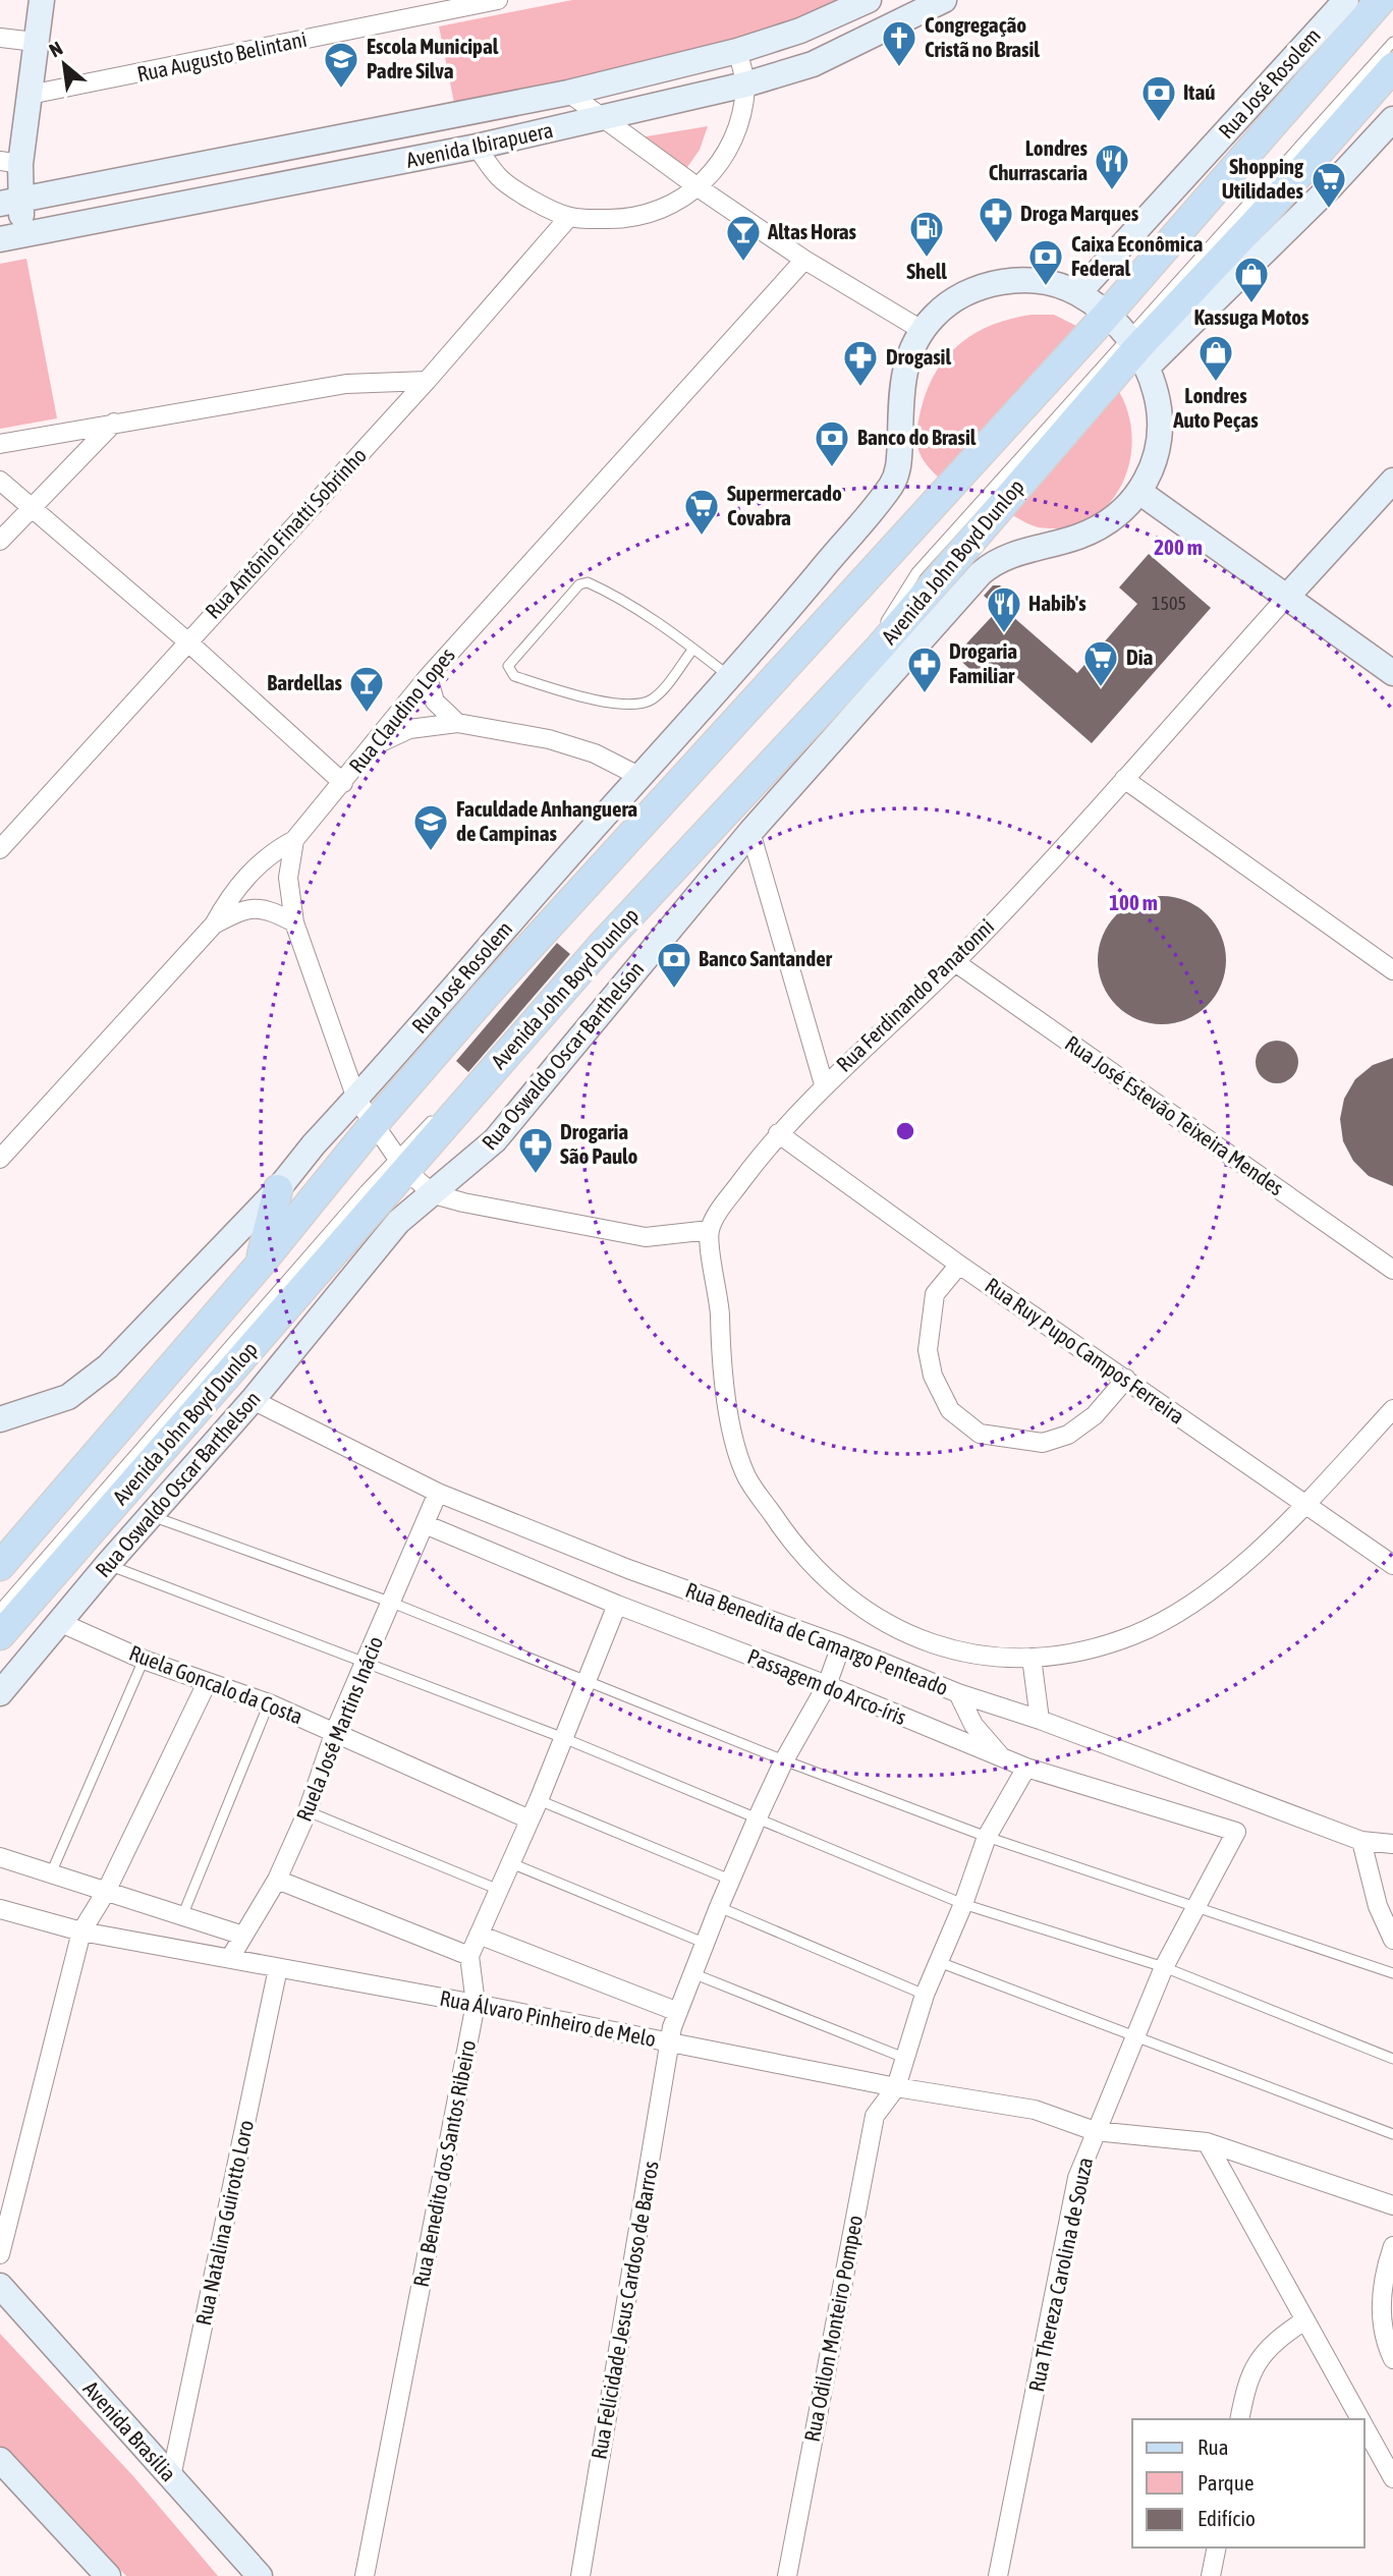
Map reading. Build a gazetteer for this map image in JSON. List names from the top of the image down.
{
  "streets": {
    "main road": ["Avenida John Boyd Dunlop"],
    "street": [
      "Rua Augusto Belintani",
      "Rua José Rosolem",
      "Avenida Ibirapuera",
      "Rua Antônio Finatti Sobrinho",
      "Rua Claudino Lopes",
      "Rua Ferdinando Panatonni",
      "Rua Oswaldo Oscar Barthelson",
      "Rua José Estevão Teixeira Mendes",
      "Rua Ruy Pupo Campos Ferreira",
      "Rua Benedita de Camargo Penteado",
      "Ruela Goncalo da Costa",
      "Passagem do Arco-íris",
      "Ruela José Martins Inácio",
      "Rua Álvaro Pinheiro de Melo",
      "Rua Benedito dos Santos Ribeiro",
      "Rua Natalina Guirotto Loro",
      "Rua Thereza Carolina de Souza",
      "Rua Felicidade Jesus Cardoso de Barros",
      "Rua Odilon Monteiro Pompeo",
      "Avenida Brasília"
    ]
  },
  "crossings": [
    ["Avenida John Boyd Dunlop", "Rua Oswaldo Oscar Barthelson"],
    ["Rua Ferdinando Panatonni", "Rua José Estevão Teixeira Mendes"],
    ["Rua Ferdinando Panatonni", "Rua Ruy Pupo Campos Ferreira"],
    ["Rua Oswaldo Oscar Barthelson", "Rua Benedita de Camargo Penteado"],
    ["Rua Oswaldo Oscar Barthelson", "Ruela Goncalo da Costa"],
    ["Rua Benedita de Camargo Penteado", "Ruela José Martins Inácio"],
    ["Rua Benedita de Camargo Penteado", "Rua Felicidade Jesus Cardoso de Barros"],
    ["Ruela Goncalo da Costa", "Ruela José Martins Inácio"],
    ["Passagem do Arco-íris", "Ruela José Martins Inácio"],
    ["Passagem do Arco-íris", "Rua Thereza Carolina de Souza"],
    ["Passagem do Arco-íris", "Rua Felicidade Jesus Cardoso de Barros"],
    ["Ruela José Martins Inácio", "Rua Álvaro Pinheiro de Melo"],
    ["Rua Álvaro Pinheiro de Melo", "Rua Benedito dos Santos Ribeiro"],
    ["Rua Álvaro Pinheiro de Melo", "Rua Natalina Guirotto Loro"],
    ["Rua Álvaro Pinheiro de Melo", "Rua Thereza Carolina de Souza"],
    ["Rua Álvaro Pinheiro de Melo", "Rua Felicidade Jesus Cardoso de Barros"],
    ["Rua Álvaro Pinheiro de Melo", "Rua Odilon Monteiro Pompeo"],
    ["Rua Natalina Guirotto Loro", "Avenida Brasília"]
  ],
  "places": {
    "church": ["Congregação Cristã no Brasil"],
    "school or university": ["Escola Municipal Padre Silva", "Faculdade Anhanguera de Campinas"],
    "bank": [
      "Itaú",
      "Caixa Econômica Federal",
      "Banco do Brasil",
      "Banco Santander"
    ],
    "restaurant": ["Londres Churrascaria", "Habib's"],
    "supermarket": ["Shopping Utilidades", "Supermercado Covabra", "Dia"],
    "pharmacy": [
      "Droga Marques",
      "Drogasil",
      "Drogaria Familiar",
      "Drogaria São Paulo"
    ],
    "fuel station": ["Shell"],
    "bar": ["Altas Horas", "Bardellas"],
    "shop": ["Kassuga Motos", "Londres Auto Peças"]
  },
  "house_numbers": ["1505"],
  "legend": ["Rua", "Parque", "Edifício"],
  "north": "top left",
  "rings": ["200 m", "100 m"]
}
